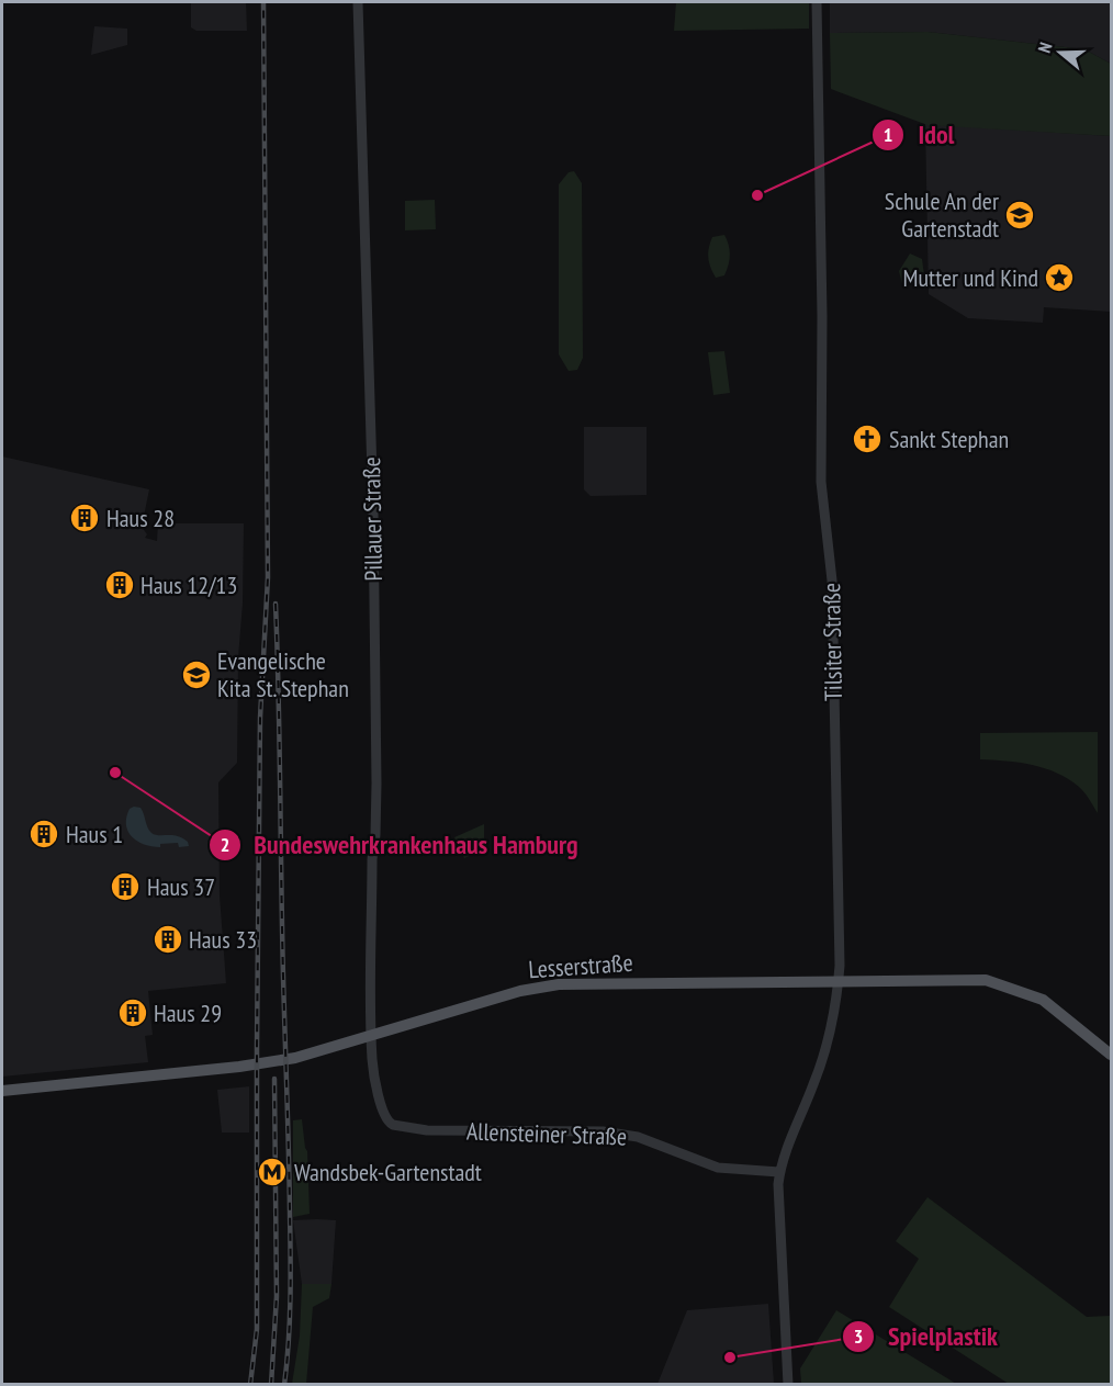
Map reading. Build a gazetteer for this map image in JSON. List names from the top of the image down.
{
  "streets": {
    "main road": ["Lesserstraße"],
    "street": ["Pillauer Straße", "Tilsiter Straße", "Allensteiner Straße"]
  },
  "crossings": [
    ["Pillauer Straße", "Lesserstraße"],
    ["Pillauer Straße", "Allensteiner Straße"],
    ["Tilsiter Straße", "Lesserstraße"],
    ["Tilsiter Straße", "Allensteiner Straße"]
  ],
  "places": {
    "other": ["Idol", "Bundeswehrkrankenhaus Hamburg", "Spielplastik"],
    "school or university": ["Schule An der Gartenstadt", "Evangelische Kita St. Stephan"],
    "place": ["Mutter und Kind"],
    "church": ["Sankt Stephan"],
    "building": [
      "Haus 28",
      "Haus 12/13",
      "Haus 1",
      "Haus 37",
      "Haus 33",
      "Haus 29"
    ],
    "metro station": ["Wandsbek-Gartenstadt"]
  },
  "north": "left"
}
